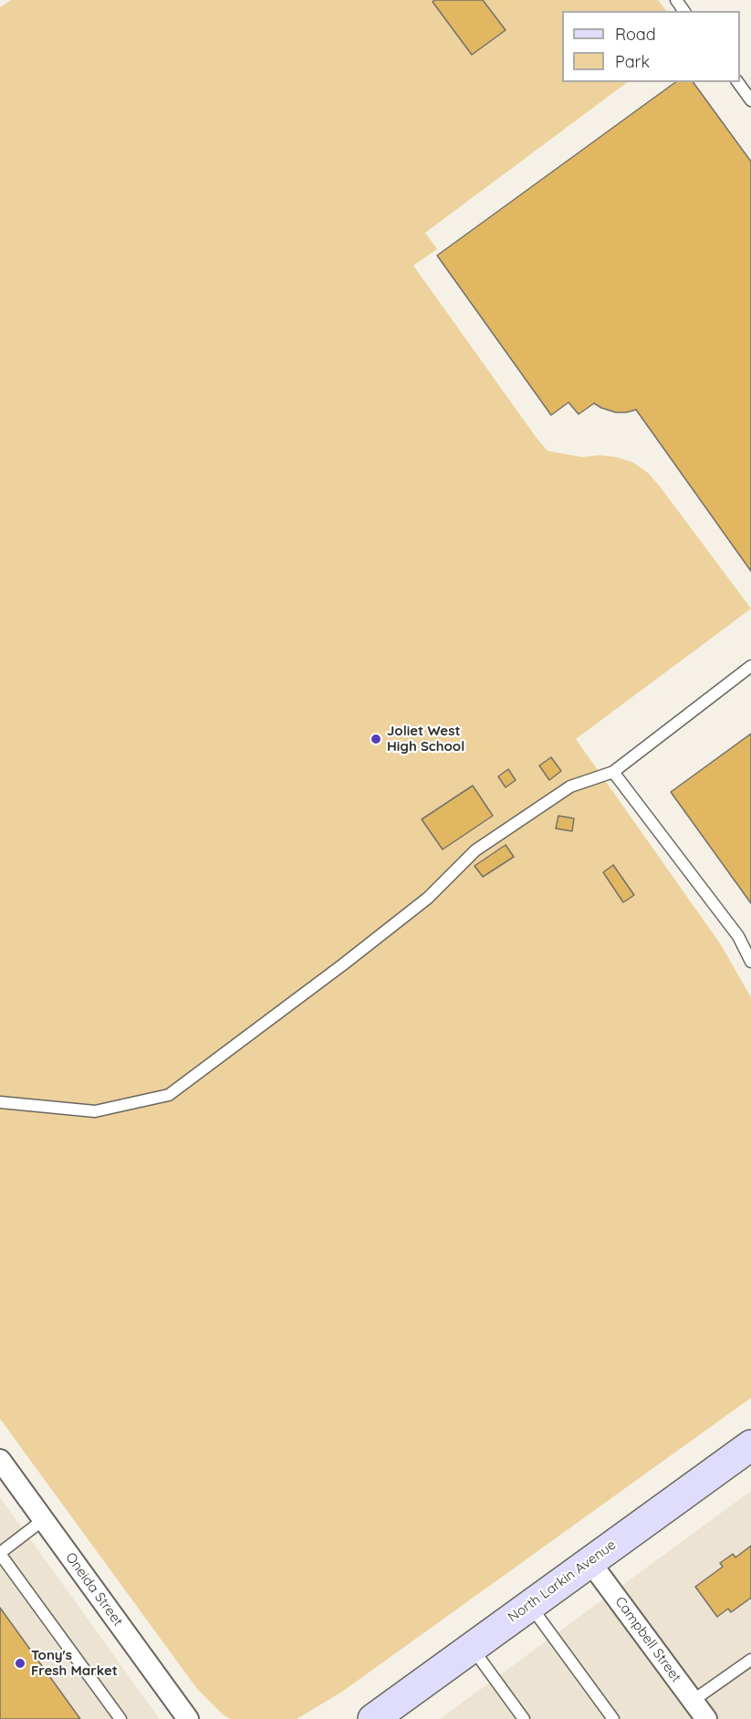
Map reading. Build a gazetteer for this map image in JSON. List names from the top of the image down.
{
  "streets": {
    "main road": ["North Larkin Avenue"],
    "street": ["Oneida Street", "Campbell Street"]
  },
  "crossings": [
    ["North Larkin Avenue", "Campbell Street"]
  ],
  "places": ["Joliet West High School", "Tony's Fresh Market"],
  "legend": ["Road", "Park"]
}
